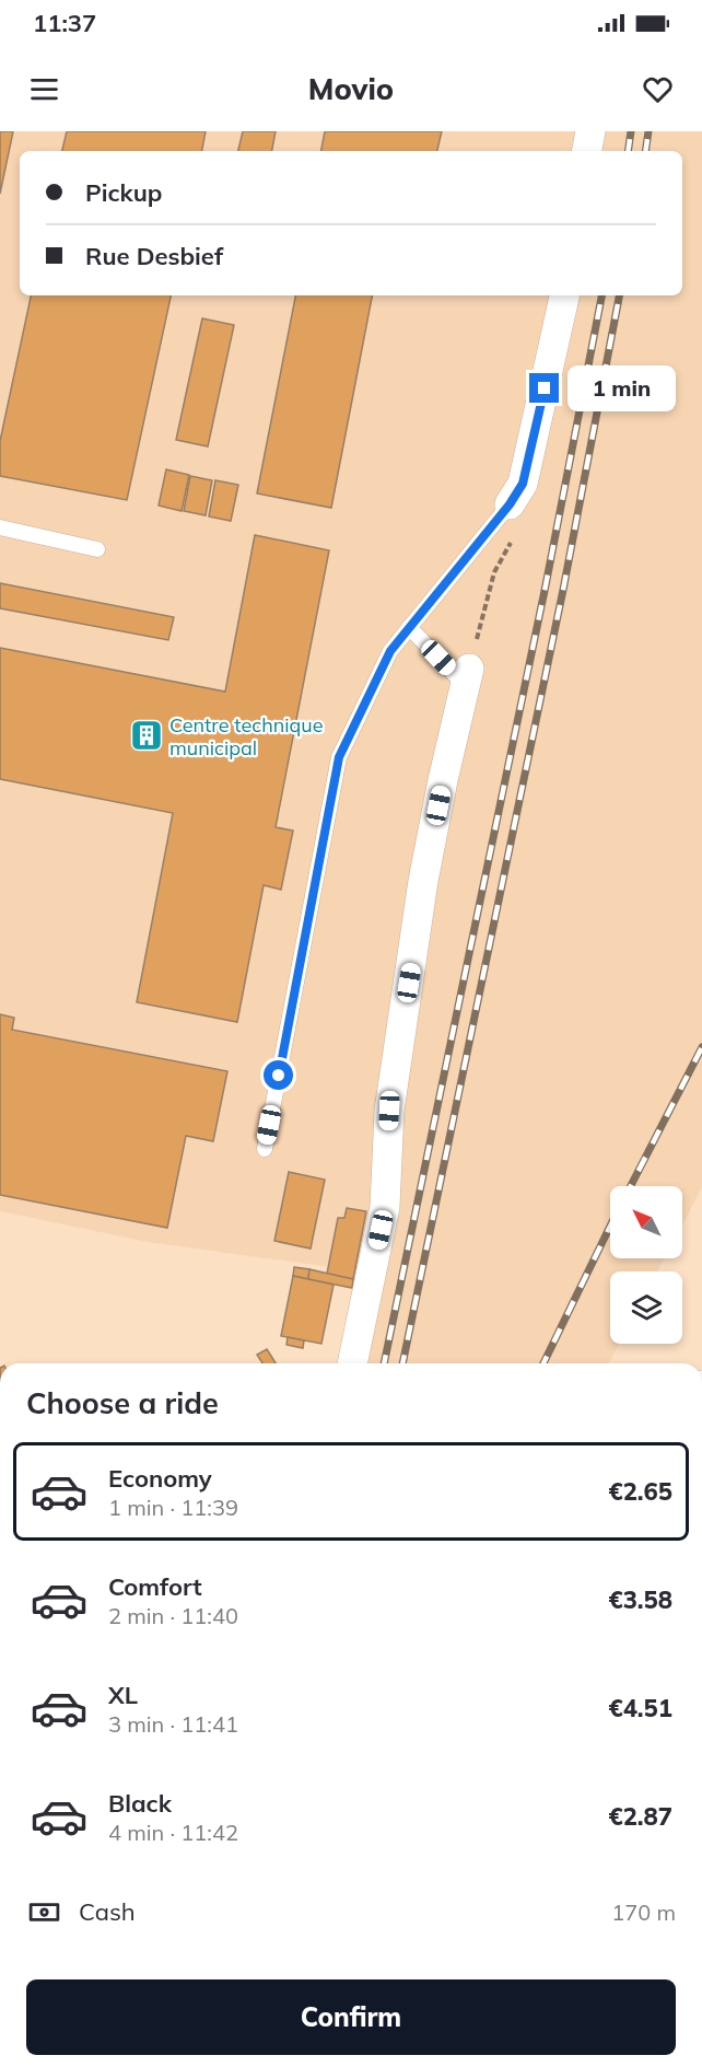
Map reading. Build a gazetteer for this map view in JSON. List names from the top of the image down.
{
  "places": {
    "building": ["Centre technique municipal"]
  },
  "north": "top left",
  "page": {
    "status": "11:37",
    "header": "Movio",
    "banner": ["Pickup", "Rue Desbief"],
    "bubble": "1 min",
    "heading": "Choose a ride",
    "list": [
      {
        "name": "Economy",
        "note": "1 min · 11:39",
        "value": "€2.65"
      },
      {
        "name": "Comfort",
        "note": "2 min · 11:40",
        "value": "€3.58"
      },
      {
        "name": "XL",
        "note": "3 min · 11:41",
        "value": "€4.51"
      },
      {
        "name": "Black",
        "note": "4 min · 11:42",
        "value": "€2.87"
      }
    ],
    "pay": ["Cash", "170 m"],
    "buttons": "Confirm"
  }
}
